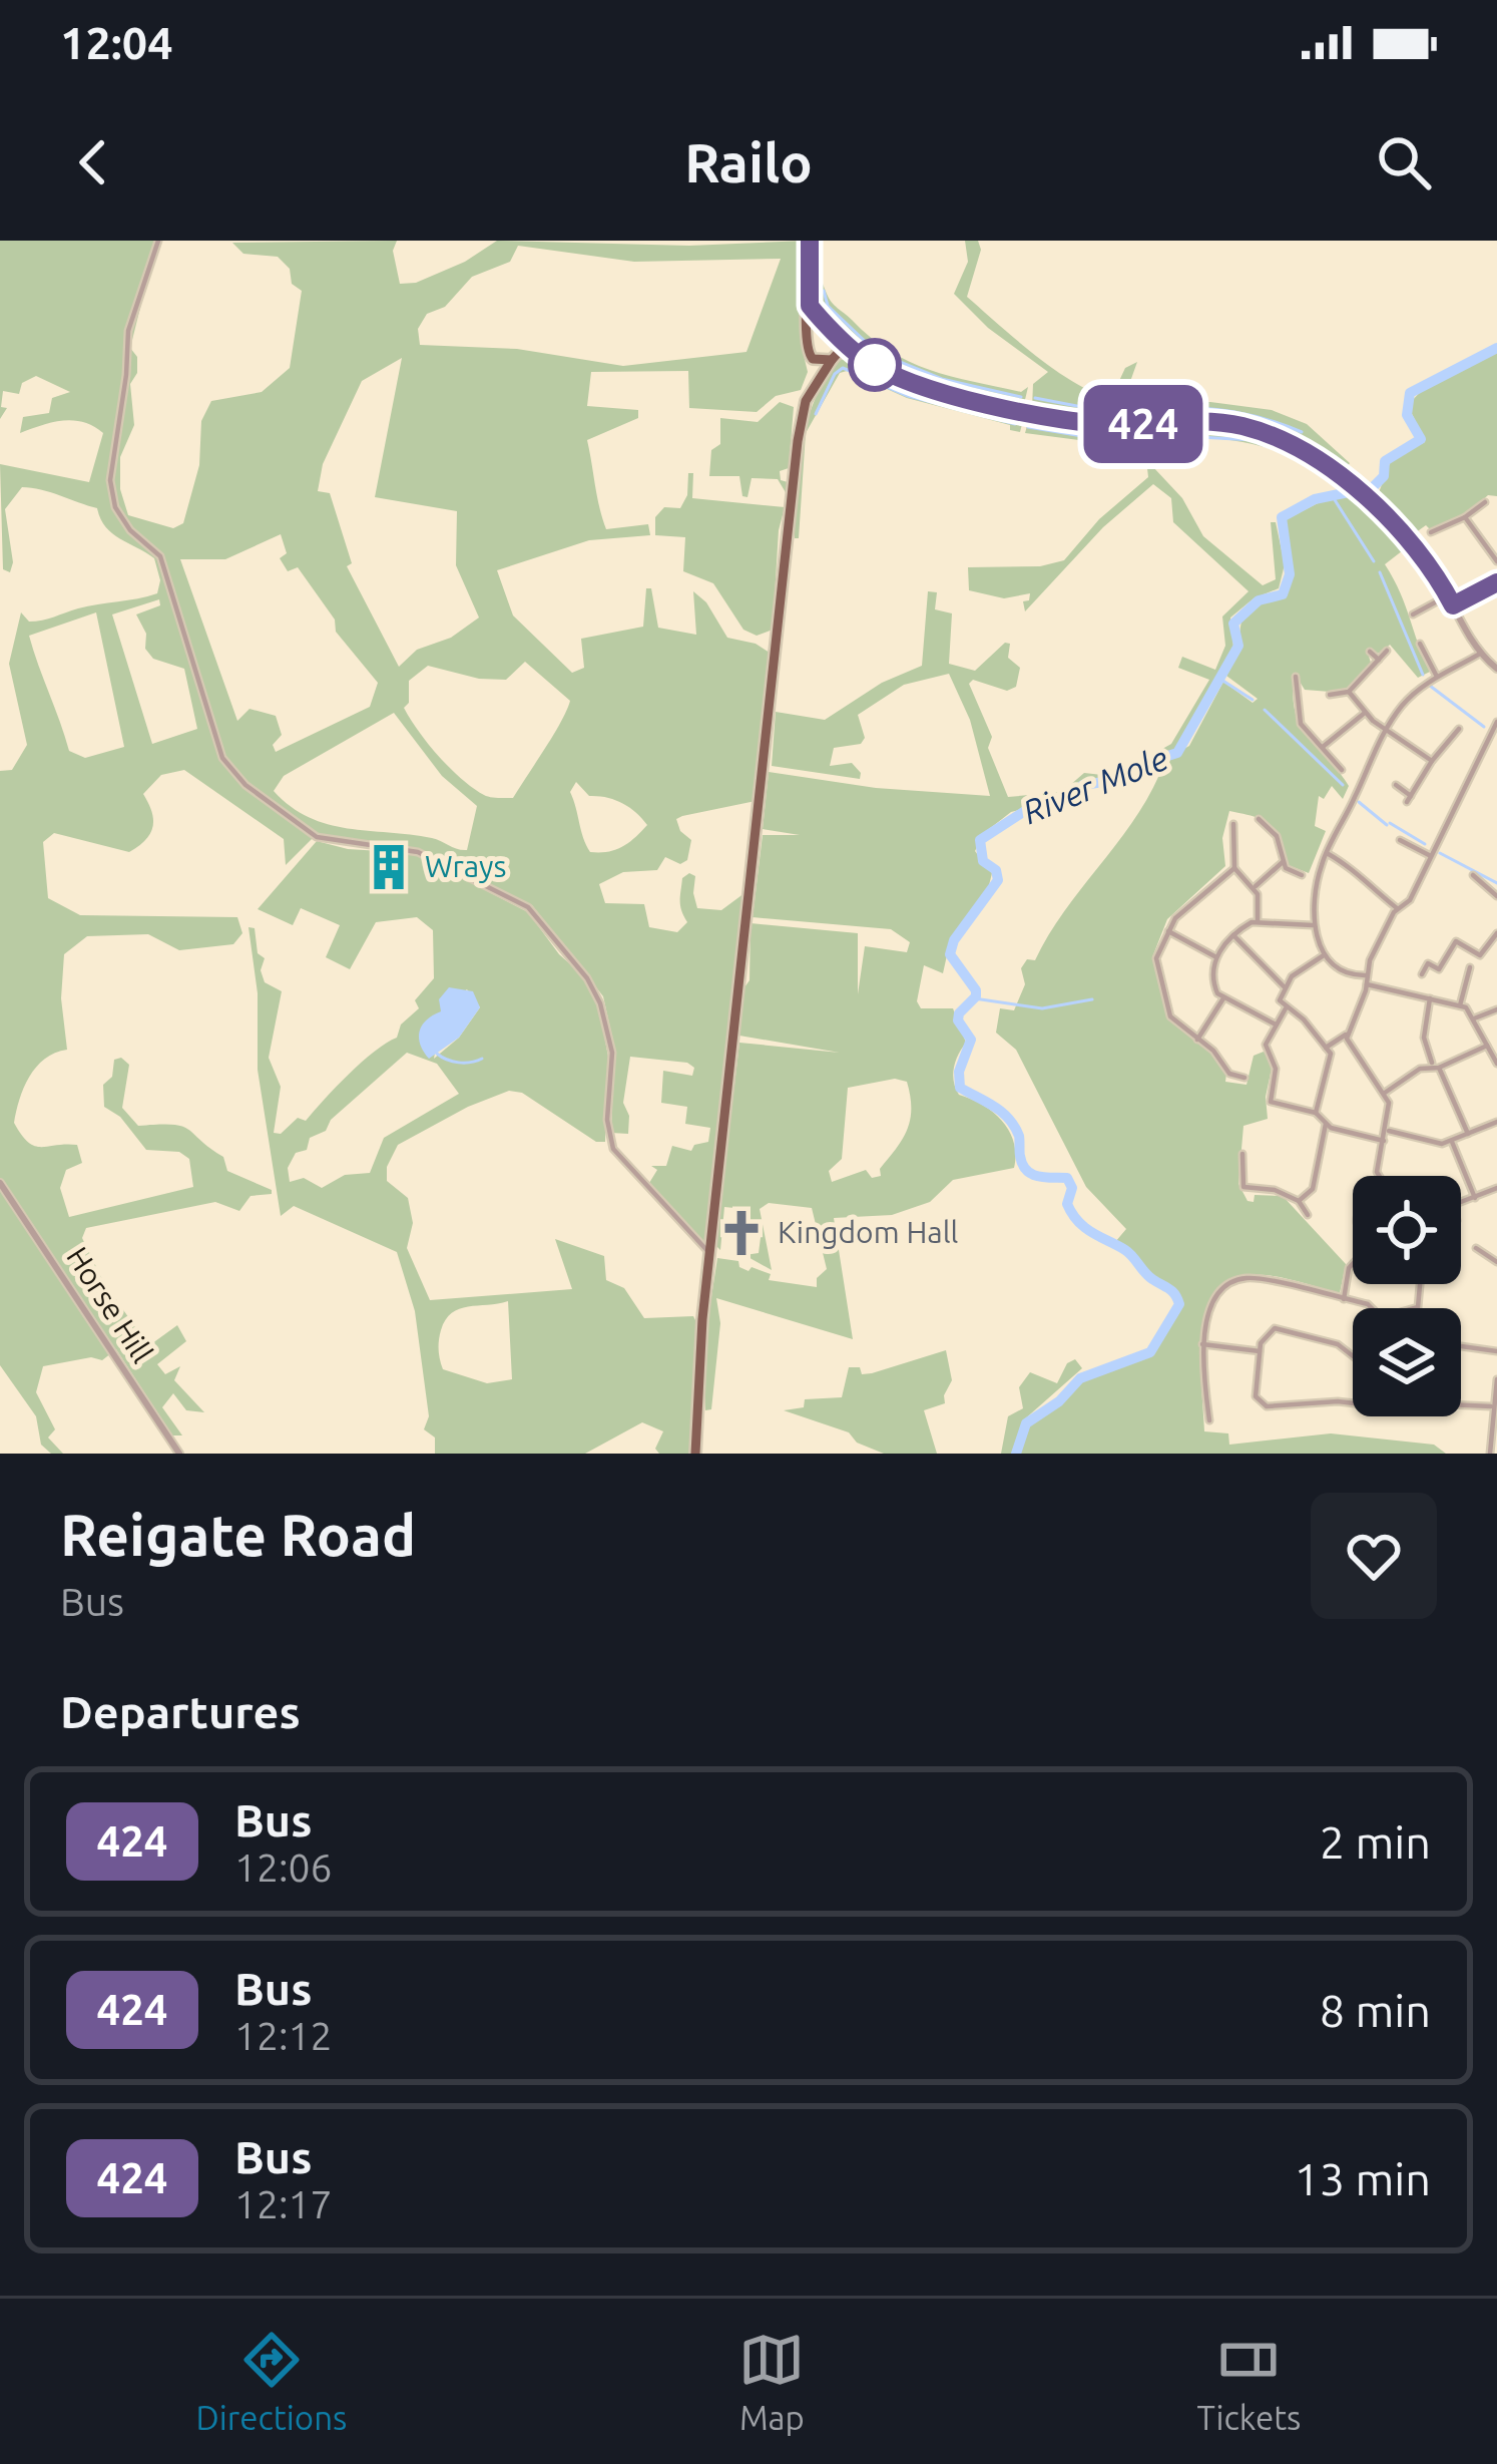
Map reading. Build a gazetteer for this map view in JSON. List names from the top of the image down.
{
  "streets": {
    "street": ["Horse Hill"]
  },
  "water": ["River Mole"],
  "places": {
    "building": ["Wrays"],
    "church": ["Kingdom Hall"]
  },
  "lines": ["bus line 424"],
  "page": {
    "status": "12:04",
    "header": "Railo",
    "on_map": "424",
    "heading": [
      ["Reigate Road", "Bus"],
      "Departures"
    ],
    "list": [
      {
        "mark": "424",
        "name": "Bus",
        "note": "12:06",
        "value": "2 min"
      },
      {
        "mark": "424",
        "name": "Bus",
        "note": "12:12",
        "value": "8 min"
      },
      {
        "mark": "424",
        "name": "Bus",
        "note": "12:17",
        "value": "13 min"
      }
    ],
    "tabs": ["Directions", "Map", "Tickets"]
  }
}
